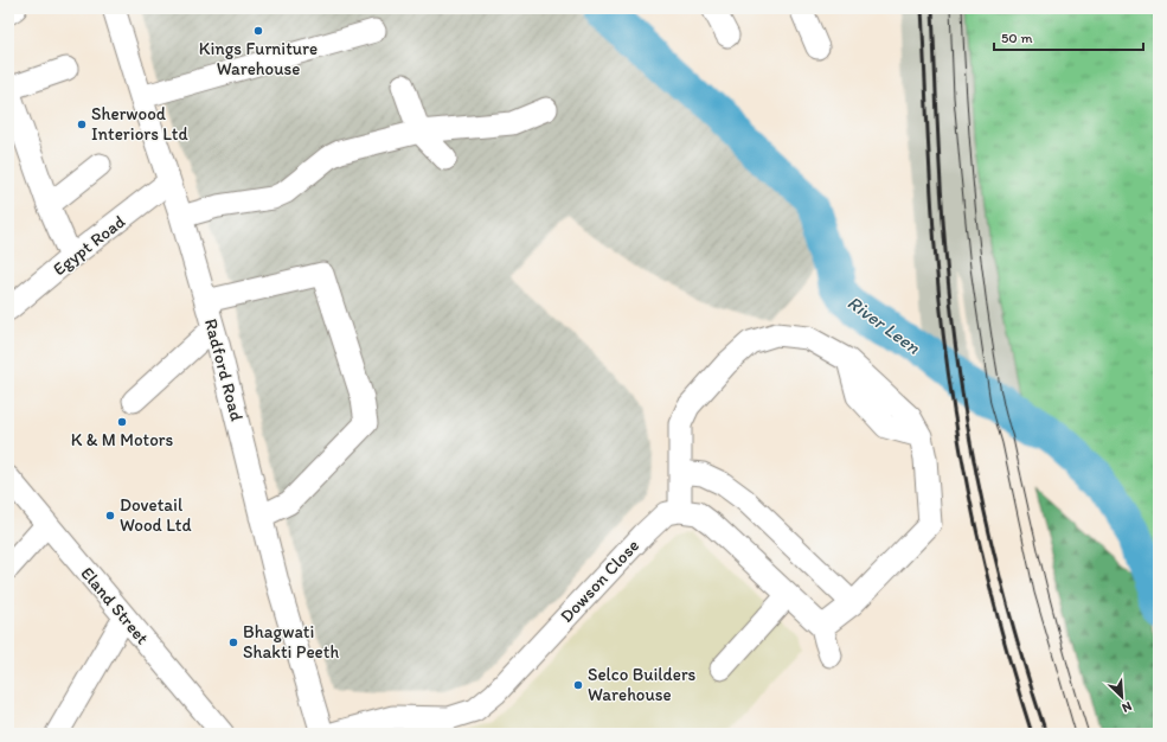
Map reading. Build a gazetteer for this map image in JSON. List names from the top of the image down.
{
  "streets": {
    "street": [
      "Egypt Road",
      "Radford Road",
      "Dowson Close",
      "Eland Street"
    ]
  },
  "crossings": [
    ["Egypt Road", "Radford Road"]
  ],
  "water": ["River Leen"],
  "places": [
    "Kings Furniture Warehouse",
    "Sherwood Interiors Ltd",
    "K & M Motors",
    "Dovetail Wood Ltd",
    "Bhagwati Shakti Peeth",
    "Selco Builders Warehouse"
  ],
  "scale_bar": "50 m",
  "north": "bottom right"
}
